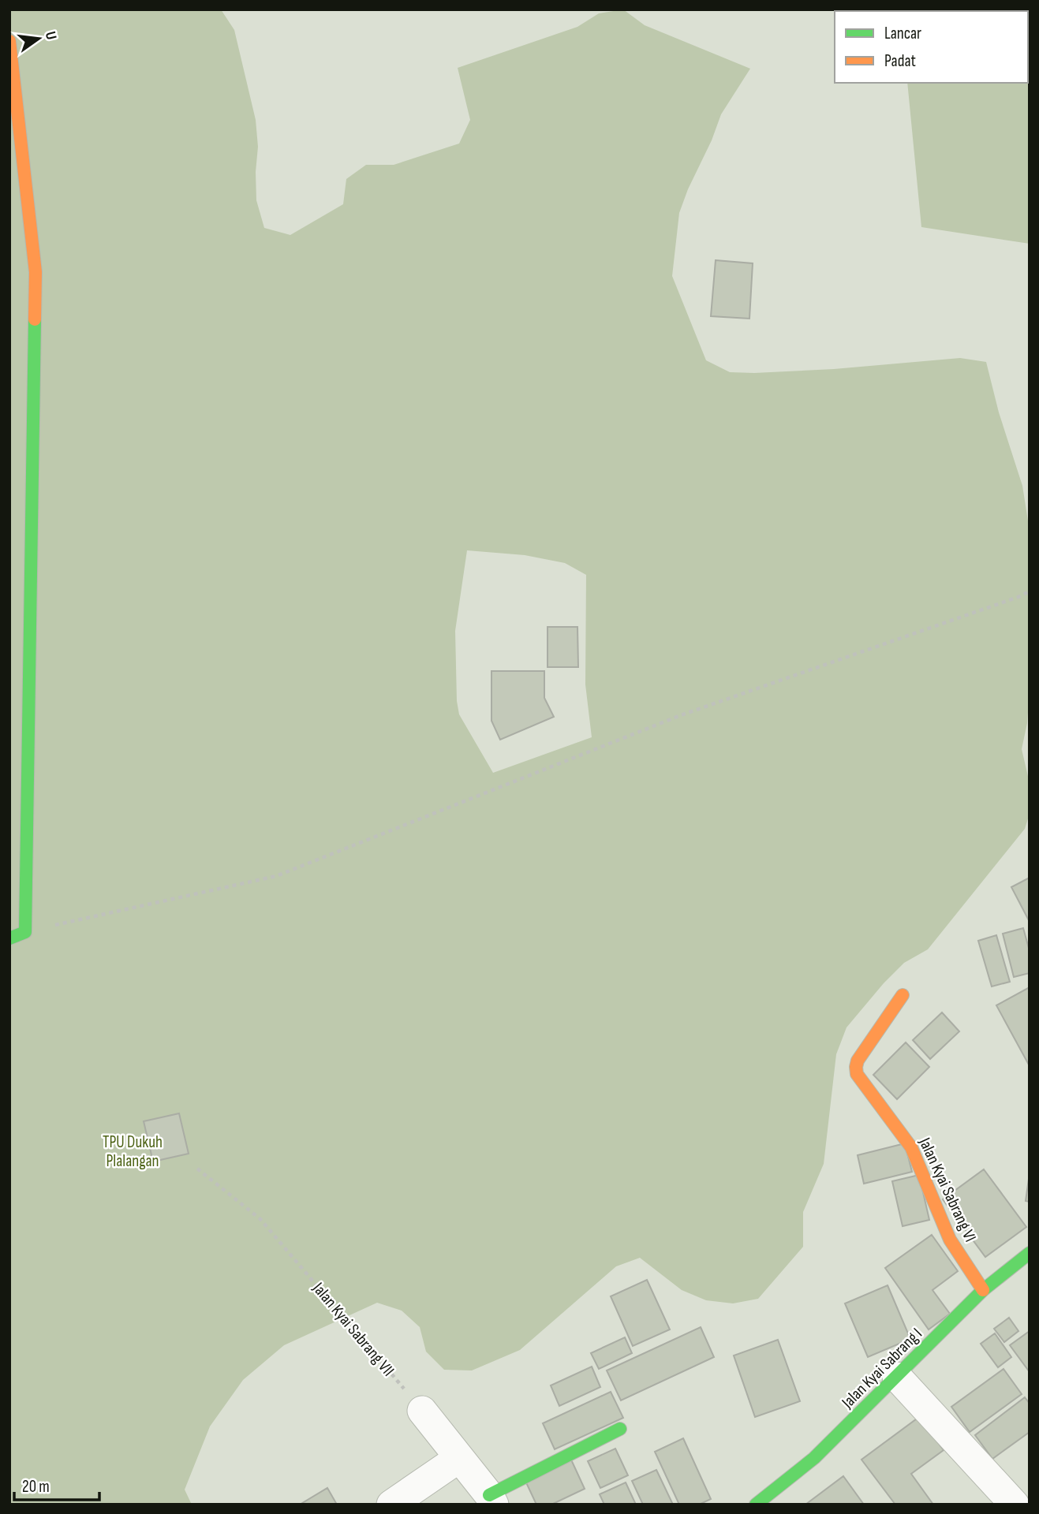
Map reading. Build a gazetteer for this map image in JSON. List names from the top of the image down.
{
  "streets": {
    "street": ["Jalan Kyai Sabrang VI", "Jalan Kyai Sabrang I"],
    "path": ["Jalan Kyai Sabrang VII"]
  },
  "crossings": [
    ["Jalan Kyai Sabrang VI", "Jalan Kyai Sabrang I"]
  ],
  "parks": ["TPU Dukuh Plalangan"],
  "legend": ["Lancar", "Padat"],
  "scale_bar": "20 m",
  "north": "right"
}
